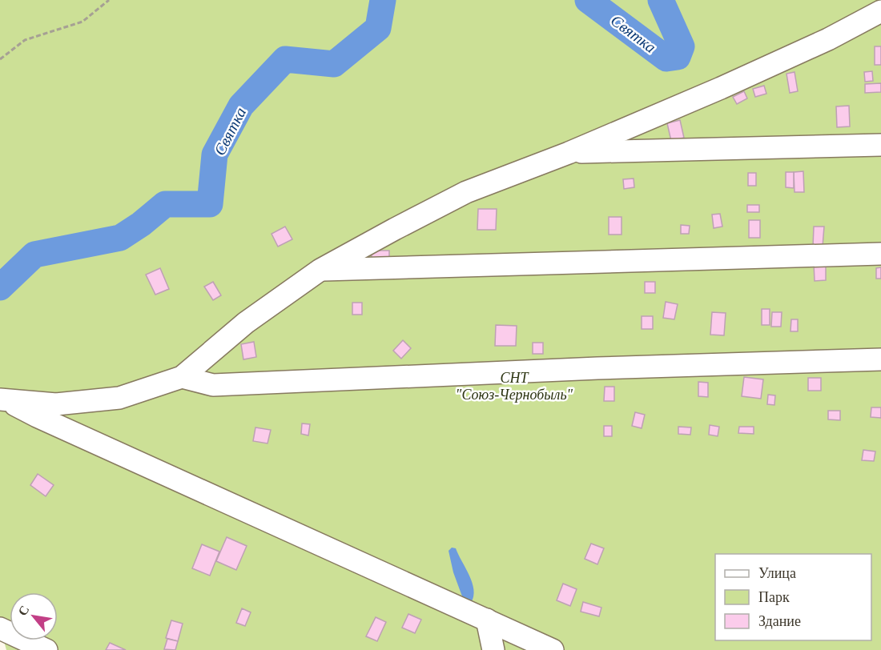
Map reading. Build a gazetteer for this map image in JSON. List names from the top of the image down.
{
  "water": ["Святка"],
  "parks": ["СНТ \"Союз-Чернобыль\""],
  "legend": ["Улица", "Парк", "Здание"],
  "north": "top left"
}
